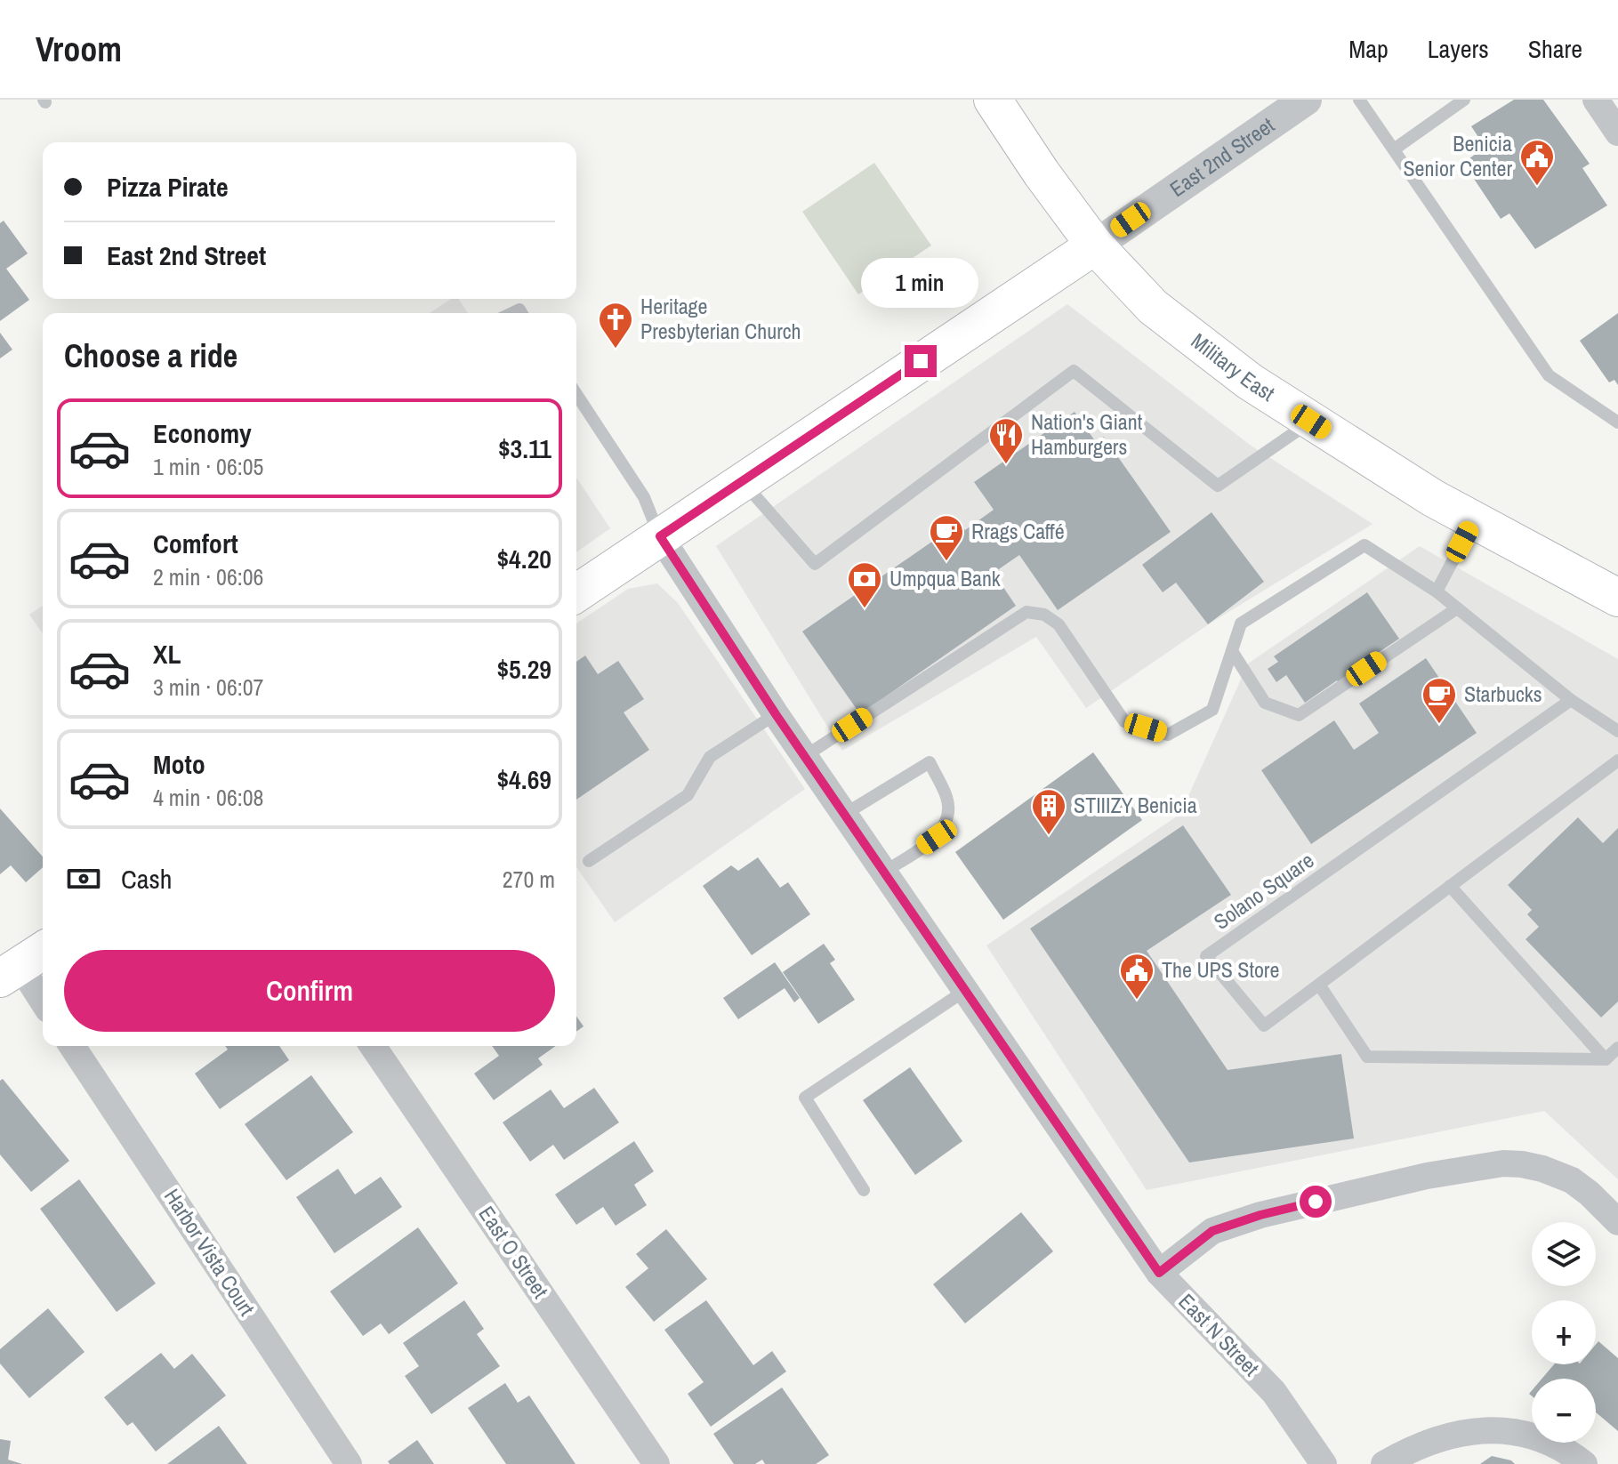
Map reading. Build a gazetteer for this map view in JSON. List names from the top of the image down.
{
  "streets": {
    "main road": ["East 2nd Street", "Military East"],
    "street": ["Harbor Vista Court", "East O Street", "East N Street"],
    "lane": ["Solano Square"]
  },
  "crossings": [
    ["East 2nd Street", "Military East"],
    ["East 2nd Street", "East N Street"]
  ],
  "places": {
    "public building": ["Benicia Senior Center", "The UPS Store"],
    "church": ["Heritage Presbyterian Church"],
    "restaurant": ["Nation's Giant Hamburgers"],
    "cafe": ["Rrags Caffé", "Starbucks"],
    "bank": ["Umpqua Bank"],
    "building": ["STIIIZY Benicia"]
  },
  "page": {
    "header": "Vroom",
    "nav": ["Map", "Layers", "Share"],
    "banner": ["Pizza Pirate", "East 2nd Street"],
    "bubble": "1 min",
    "heading": "Choose a ride",
    "list": [
      {
        "name": "Economy",
        "note": "1 min · 06:05",
        "value": "$3.11"
      },
      {
        "name": "Comfort",
        "note": "2 min · 06:06",
        "value": "$4.20"
      },
      {
        "name": "XL",
        "note": "3 min · 06:07",
        "value": "$5.29"
      },
      {
        "name": "Moto",
        "note": "4 min · 06:08",
        "value": "$4.69"
      }
    ],
    "pay": ["Cash", "270 m"],
    "buttons": "Confirm",
    "map_buttons": ["+", "−"]
  }
}
